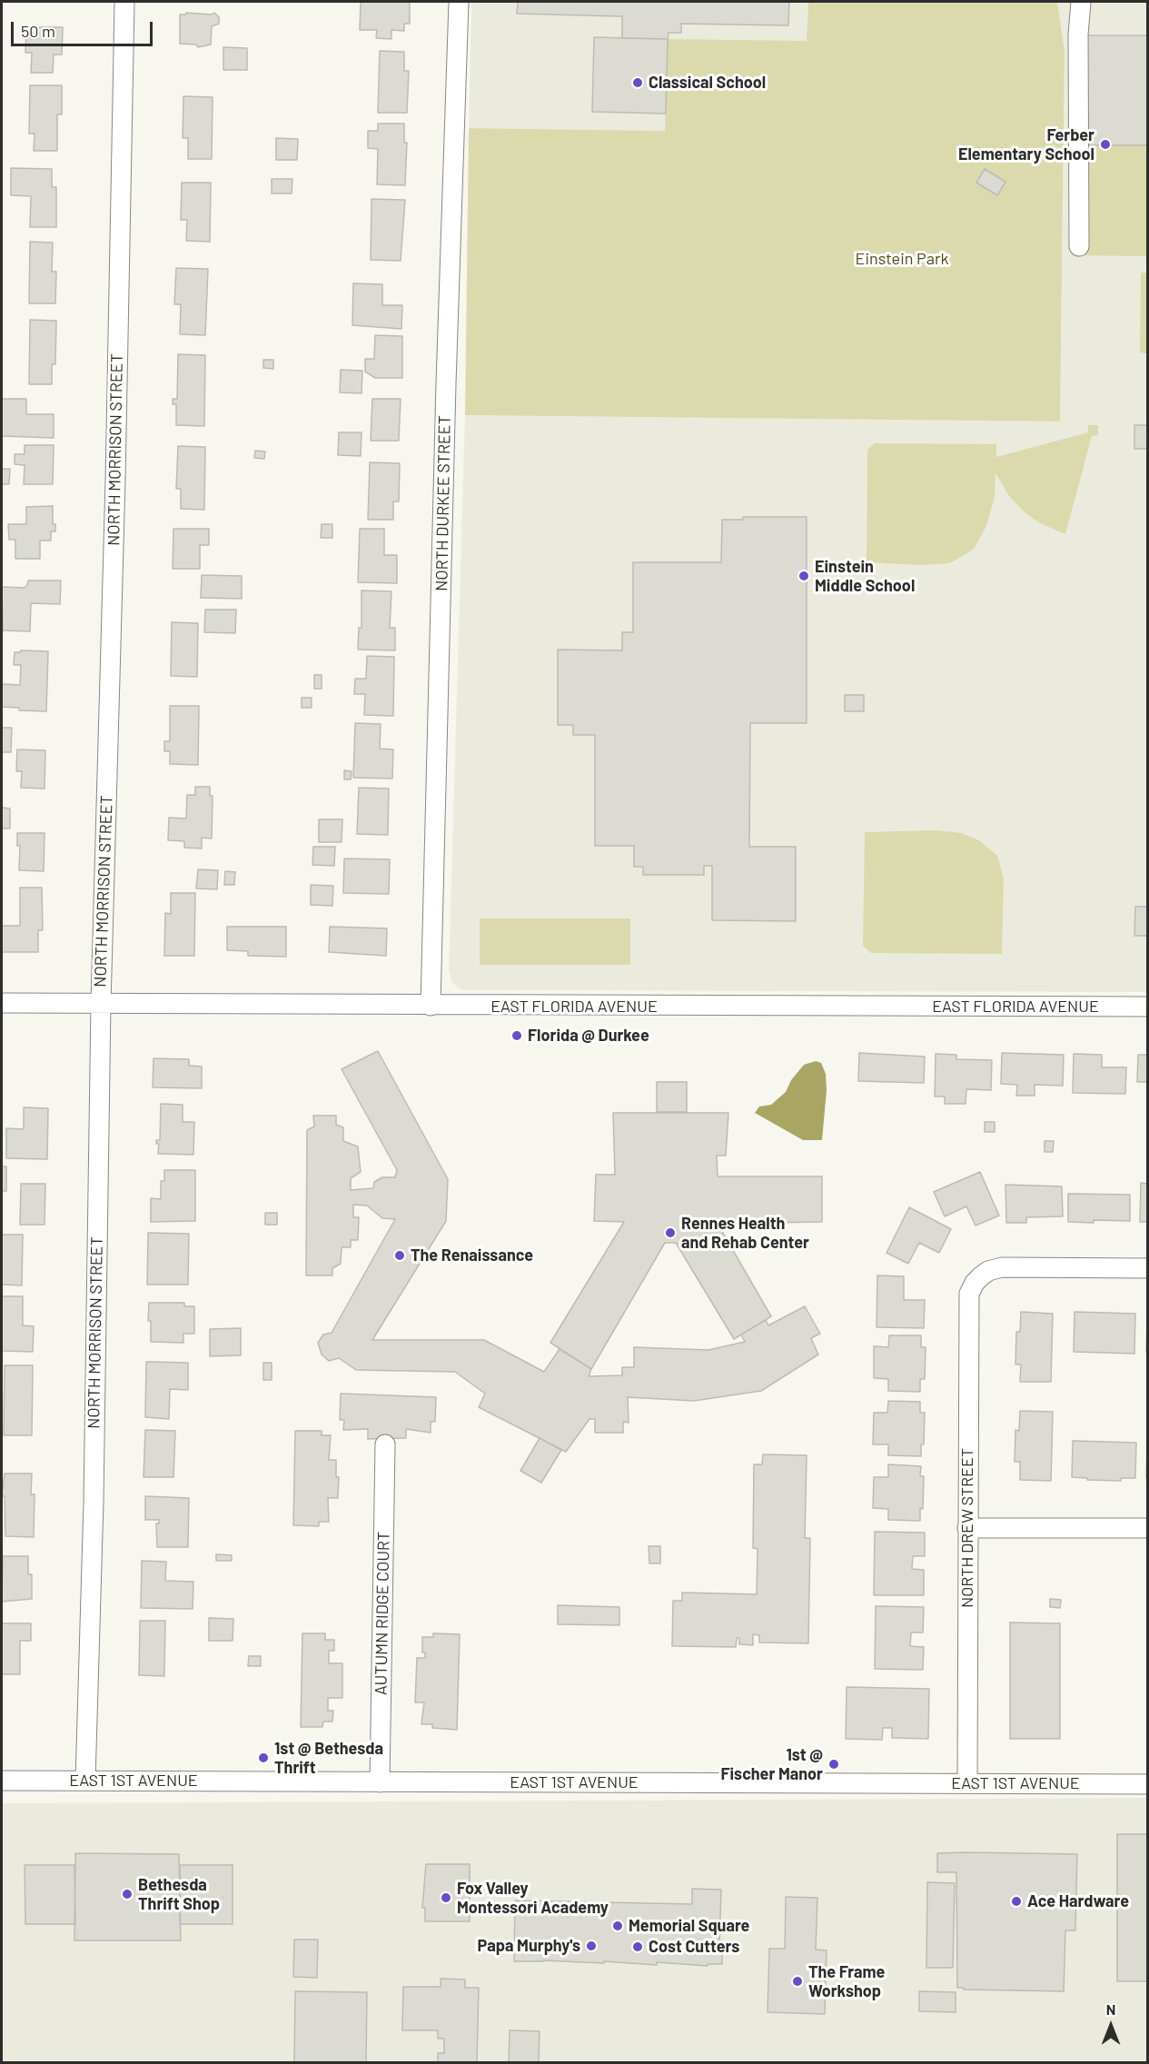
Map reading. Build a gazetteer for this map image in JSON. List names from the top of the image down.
{
  "streets": {
    "street": [
      "NORTH MORRISON STREET",
      "NORTH DURKEE STREET",
      "EAST FLORIDA AVENUE",
      "NORTH DREW STREET",
      "AUTUMN RIDGE COURT",
      "EAST 1ST AVENUE"
    ]
  },
  "crossings": [
    ["NORTH MORRISON STREET", "EAST FLORIDA AVENUE"],
    ["NORTH MORRISON STREET", "EAST 1ST AVENUE"],
    ["NORTH DURKEE STREET", "EAST FLORIDA AVENUE"],
    ["NORTH DREW STREET", "EAST 1ST AVENUE"],
    ["AUTUMN RIDGE COURT", "EAST 1ST AVENUE"]
  ],
  "parks": ["Einstein Park"],
  "places": [
    "Classical School",
    "Ferber Elementary School",
    "Einstein Middle School",
    "Florida @ Durkee",
    "Rennes Health and Rehab Center",
    "The Renaissance",
    "1st @ Bethesda Thrift",
    "1st @ Fischer Manor",
    "Bethesda Thrift Shop",
    "Fox Valley Montessori Academy",
    "Ace Hardware",
    "Memorial Square",
    "Papa Murphy's",
    "Cost Cutters",
    "The Frame Workshop"
  ],
  "scale_bar": "50 m",
  "north": "top"
}
